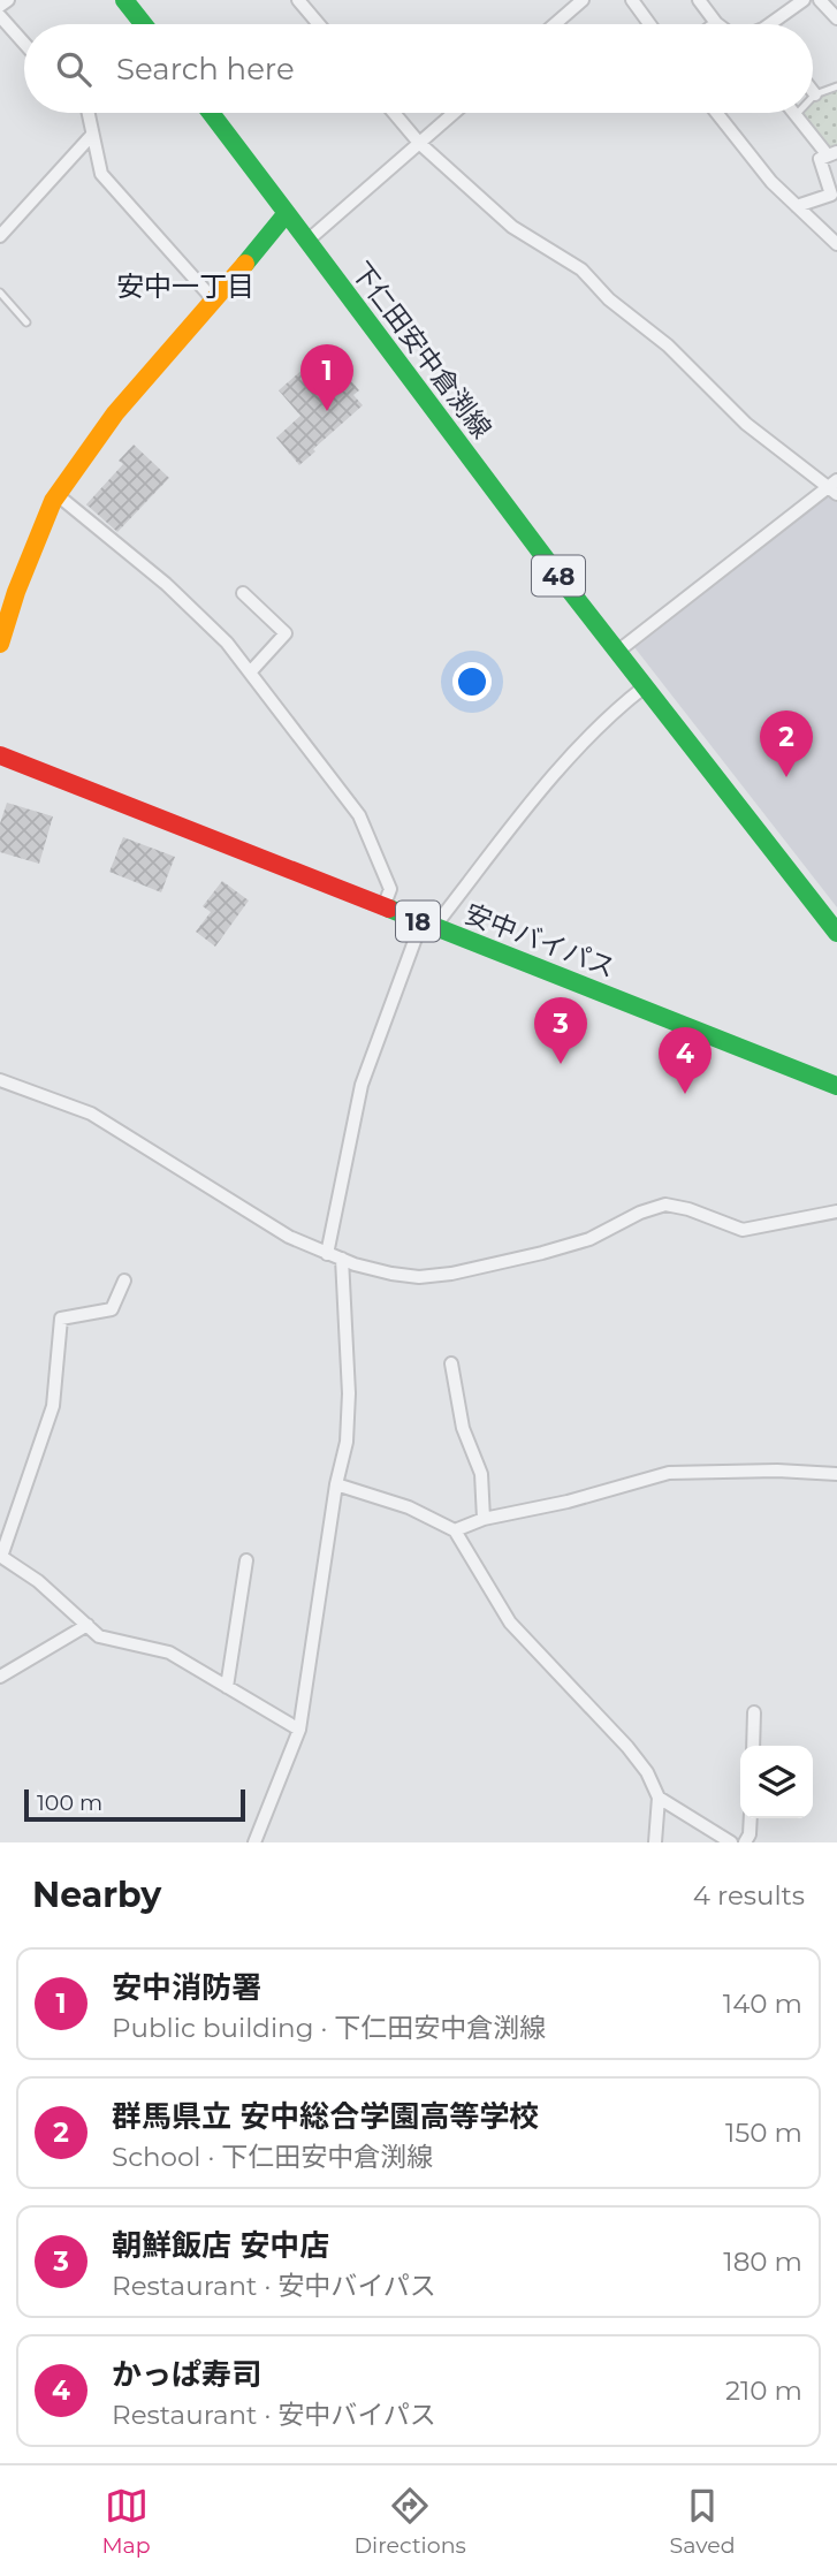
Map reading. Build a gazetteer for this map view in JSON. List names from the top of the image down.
{
  "streets": {
    "main road": [
      "下仁田安中倉渕線",
      "48",
      "18",
      "安中バイパス"
    ]
  },
  "districts": ["安中一丁目"],
  "scale_bar": "100 m",
  "page": {
    "search": "Search here",
    "pins": [
      "1",
      "2",
      "3",
      "4"
    ],
    "scale": "100 m",
    "heading": ["Nearby", "4 results"],
    "list": [
      {
        "mark": "1",
        "name": "安中消防署",
        "note": "Public building · 下仁田安中倉渕線",
        "value": "140 m"
      },
      {
        "mark": "2",
        "name": "群馬県立 安中総合学園高等学校",
        "note": "School · 下仁田安中倉渕線",
        "value": "150 m"
      },
      {
        "mark": "3",
        "name": "朝鮮飯店 安中店",
        "note": "Restaurant · 安中バイパス",
        "value": "180 m"
      },
      {
        "mark": "4",
        "name": "かっぱ寿司",
        "note": "Restaurant · 安中バイパス",
        "value": "210 m"
      }
    ],
    "nav": ["Map", "Directions", "Saved"]
  }
}
